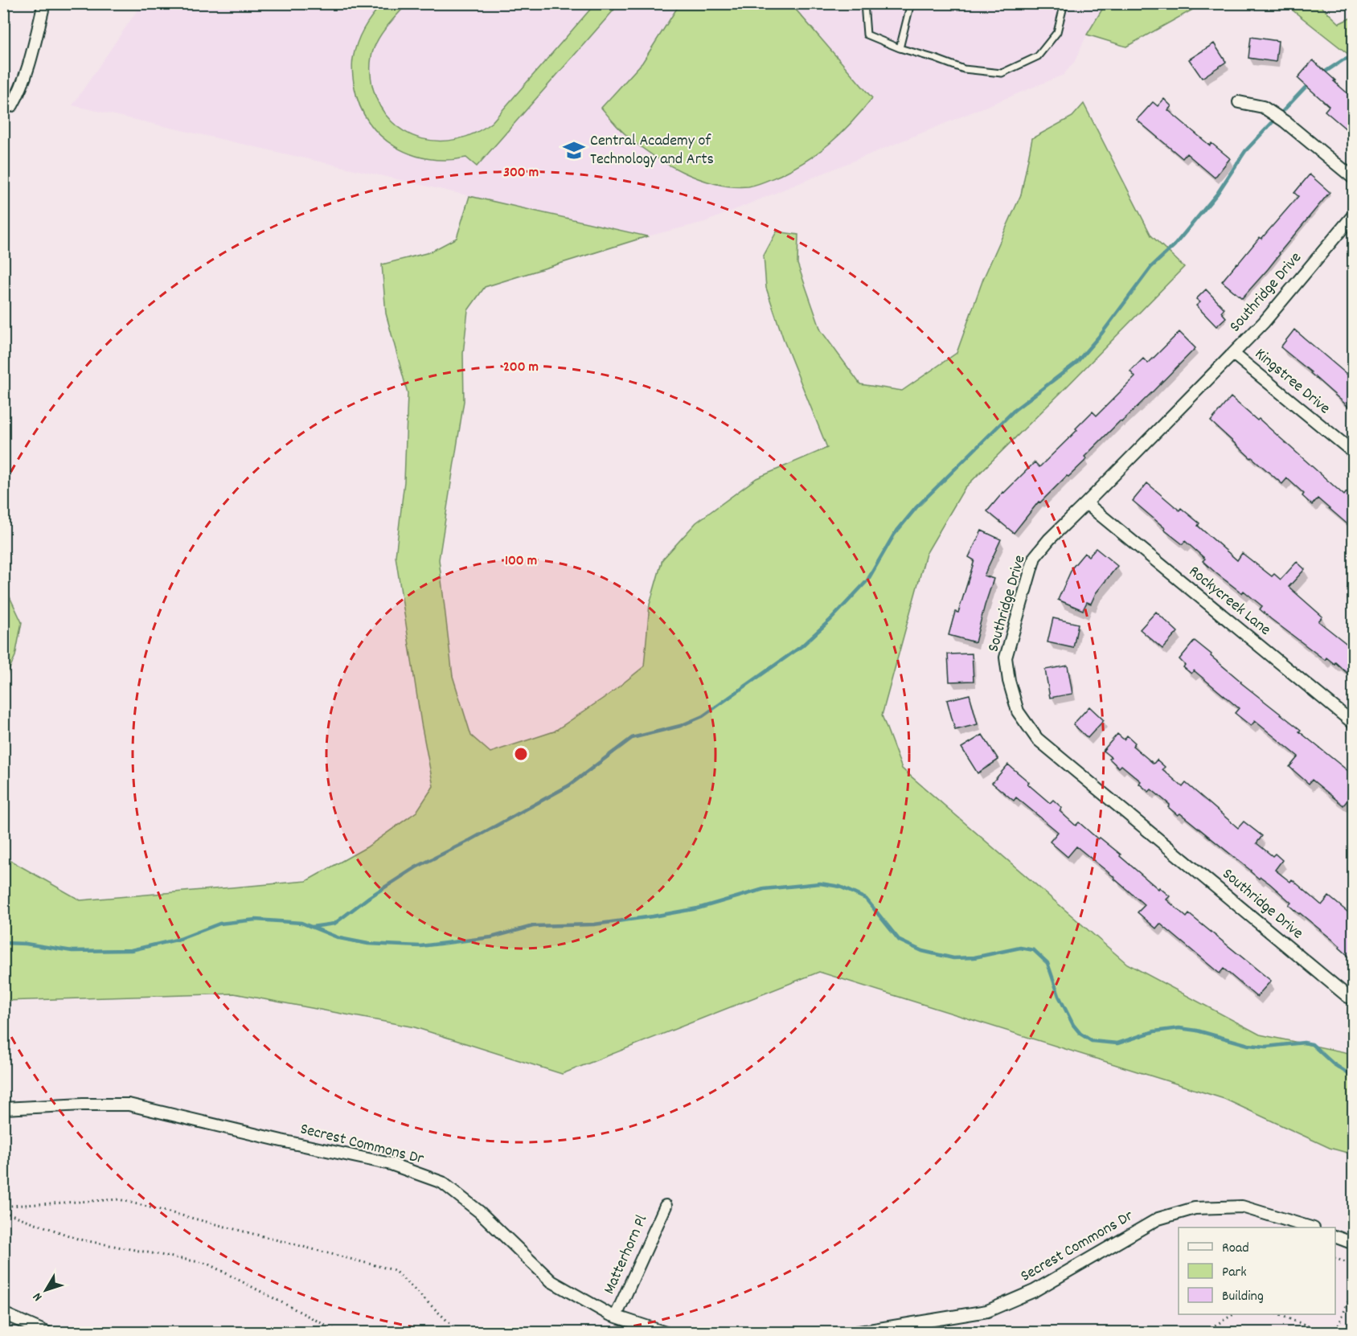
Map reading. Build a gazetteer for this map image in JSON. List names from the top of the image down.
{
  "streets": {
    "street": [
      "Southridge Drive",
      "Kingstree Drive",
      "Rockycreek Lane",
      "Secrest Commons Dr",
      "Matterhorn Pl"
    ]
  },
  "crossings": [
    ["Southridge Drive", "Kingstree Drive"],
    ["Southridge Drive", "Rockycreek Lane"],
    ["Secrest Commons Dr", "Matterhorn Pl"]
  ],
  "places": {
    "school or university": ["Central Academy of Technology and Arts"]
  },
  "legend": ["Road", "Park", "Building"],
  "north": "bottom left",
  "rings": ["300 m", "200 m", "100 m"]
}
